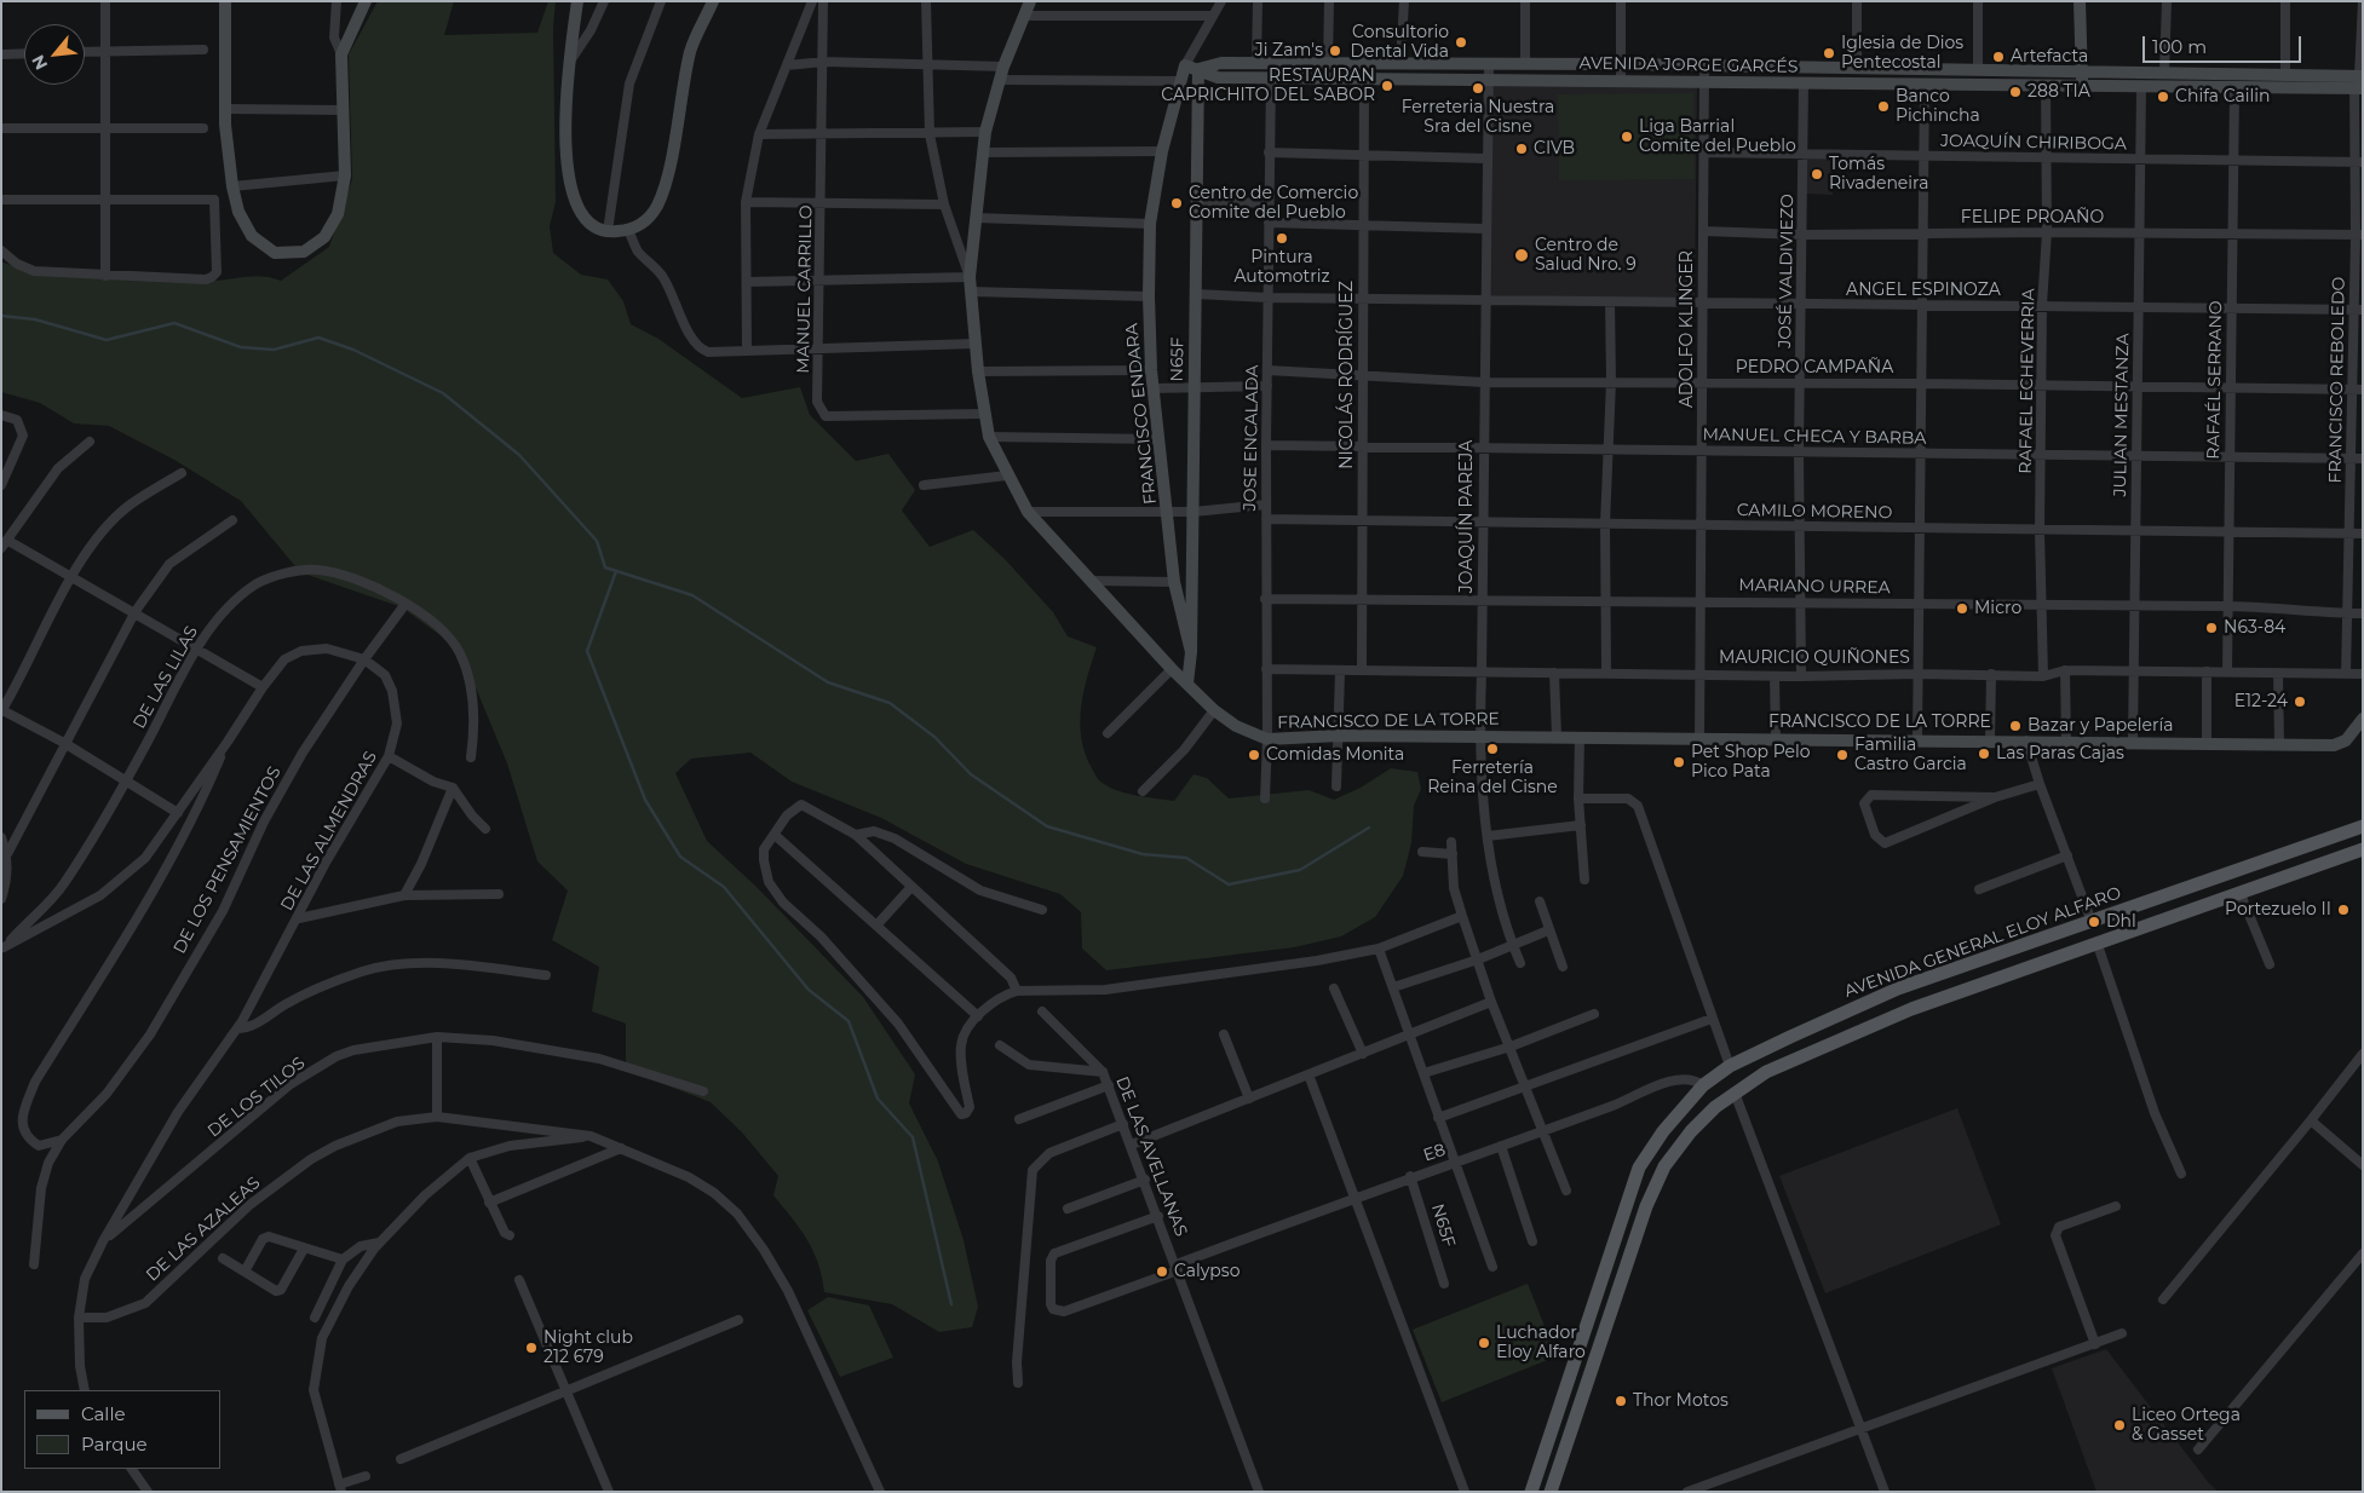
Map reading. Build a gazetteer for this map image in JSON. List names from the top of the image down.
{
  "streets": {
    "main road": ["AVENIDA GENERAL ELOY ALFARO"],
    "street": [
      "AVENIDA JORGE GARCÉS",
      "JOAQUÍN CHIRIBOGA",
      "FELIPE PROAÑO",
      "JOSÉ VALDIVIEZO",
      "MANUEL CARRILLO",
      "ANGEL ESPINOZA",
      "ADOLFO KLINGER",
      "N65F",
      "PEDRO CAMPAÑA",
      "NICOLÁS RODRÍGUEZ",
      "RAFAÉL SERRANO",
      "FRANCISCO REBOLEDO",
      "RAFAEL ECHEVERRIA",
      "FRANCISCO ENDARA",
      "JULIAN MESTANZA",
      "MANUEL CHECA Y BARBA",
      "JOSE ENCALADA",
      "CAMILO MORENO",
      "JOAQUÍN PAREJA",
      "MARIANO URREA",
      "MAURICIO QUIÑONES",
      "DE LAS LILAS",
      "FRANCISCO DE LA TORRE",
      "DE LAS ALMENDRAS",
      "DE LOS PENSAMIENTOS",
      "DE LOS TILOS",
      "E8",
      "DE LAS AVELLANAS",
      "DE LAS AZALEAS"
    ]
  },
  "crossings": [
    ["AVENIDA JORGE GARCÉS", "JOSÉ VALDIVIEZO"],
    ["AVENIDA JORGE GARCÉS", "ADOLFO KLINGER"],
    ["AVENIDA JORGE GARCÉS", "N65F"],
    ["AVENIDA JORGE GARCÉS", "NICOLÁS RODRÍGUEZ"],
    ["AVENIDA JORGE GARCÉS", "RAFAÉL SERRANO"],
    ["AVENIDA JORGE GARCÉS", "FRANCISCO REBOLEDO"],
    ["AVENIDA JORGE GARCÉS", "RAFAEL ECHEVERRIA"],
    ["AVENIDA JORGE GARCÉS", "FRANCISCO ENDARA"],
    ["AVENIDA JORGE GARCÉS", "JULIAN MESTANZA"],
    ["AVENIDA JORGE GARCÉS", "JOSE ENCALADA"],
    ["AVENIDA JORGE GARCÉS", "JOAQUÍN PAREJA"],
    ["JOAQUÍN CHIRIBOGA", "JOSÉ VALDIVIEZO"],
    ["JOAQUÍN CHIRIBOGA", "ADOLFO KLINGER"],
    ["JOAQUÍN CHIRIBOGA", "RAFAÉL SERRANO"],
    ["JOAQUÍN CHIRIBOGA", "FRANCISCO REBOLEDO"],
    ["JOAQUÍN CHIRIBOGA", "RAFAEL ECHEVERRIA"],
    ["JOAQUÍN CHIRIBOGA", "JULIAN MESTANZA"],
    ["FELIPE PROAÑO", "JOSÉ VALDIVIEZO"],
    ["FELIPE PROAÑO", "ADOLFO KLINGER"],
    ["FELIPE PROAÑO", "RAFAÉL SERRANO"],
    ["FELIPE PROAÑO", "FRANCISCO REBOLEDO"],
    ["FELIPE PROAÑO", "RAFAEL ECHEVERRIA"],
    ["FELIPE PROAÑO", "JULIAN MESTANZA"],
    ["JOSÉ VALDIVIEZO", "ANGEL ESPINOZA"],
    ["JOSÉ VALDIVIEZO", "PEDRO CAMPAÑA"],
    ["JOSÉ VALDIVIEZO", "MANUEL CHECA Y BARBA"],
    ["JOSÉ VALDIVIEZO", "CAMILO MORENO"],
    ["JOSÉ VALDIVIEZO", "MARIANO URREA"],
    ["JOSÉ VALDIVIEZO", "MAURICIO QUIÑONES"],
    ["MANUEL CARRILLO", "FRANCISCO DE LA TORRE"],
    ["ANGEL ESPINOZA", "ADOLFO KLINGER"],
    ["ANGEL ESPINOZA", "NICOLÁS RODRÍGUEZ"],
    ["ANGEL ESPINOZA", "RAFAÉL SERRANO"],
    ["ANGEL ESPINOZA", "FRANCISCO REBOLEDO"],
    ["ANGEL ESPINOZA", "RAFAEL ECHEVERRIA"],
    ["ANGEL ESPINOZA", "JULIAN MESTANZA"],
    ["ANGEL ESPINOZA", "JOSE ENCALADA"],
    ["ANGEL ESPINOZA", "JOAQUÍN PAREJA"],
    ["ADOLFO KLINGER", "PEDRO CAMPAÑA"],
    ["ADOLFO KLINGER", "MANUEL CHECA Y BARBA"],
    ["ADOLFO KLINGER", "CAMILO MORENO"],
    ["ADOLFO KLINGER", "MARIANO URREA"],
    ["ADOLFO KLINGER", "MAURICIO QUIÑONES"],
    ["ADOLFO KLINGER", "FRANCISCO DE LA TORRE"],
    ["N65F", "FRANCISCO ENDARA"],
    ["N65F", "E8"],
    ["PEDRO CAMPAÑA", "NICOLÁS RODRÍGUEZ"],
    ["PEDRO CAMPAÑA", "RAFAÉL SERRANO"],
    ["PEDRO CAMPAÑA", "FRANCISCO REBOLEDO"],
    ["PEDRO CAMPAÑA", "RAFAEL ECHEVERRIA"],
    ["PEDRO CAMPAÑA", "JULIAN MESTANZA"],
    ["PEDRO CAMPAÑA", "JOSE ENCALADA"],
    ["PEDRO CAMPAÑA", "JOAQUÍN PAREJA"],
    ["NICOLÁS RODRÍGUEZ", "MANUEL CHECA Y BARBA"],
    ["NICOLÁS RODRÍGUEZ", "CAMILO MORENO"],
    ["NICOLÁS RODRÍGUEZ", "MARIANO URREA"],
    ["NICOLÁS RODRÍGUEZ", "MAURICIO QUIÑONES"],
    ["RAFAÉL SERRANO", "MANUEL CHECA Y BARBA"],
    ["RAFAÉL SERRANO", "CAMILO MORENO"],
    ["RAFAÉL SERRANO", "MARIANO URREA"],
    ["RAFAÉL SERRANO", "MAURICIO QUIÑONES"],
    ["FRANCISCO REBOLEDO", "MANUEL CHECA Y BARBA"],
    ["FRANCISCO REBOLEDO", "CAMILO MORENO"],
    ["FRANCISCO REBOLEDO", "MARIANO URREA"],
    ["FRANCISCO REBOLEDO", "MAURICIO QUIÑONES"],
    ["RAFAEL ECHEVERRIA", "MANUEL CHECA Y BARBA"],
    ["RAFAEL ECHEVERRIA", "CAMILO MORENO"],
    ["RAFAEL ECHEVERRIA", "MARIANO URREA"],
    ["RAFAEL ECHEVERRIA", "MAURICIO QUIÑONES"],
    ["JULIAN MESTANZA", "MANUEL CHECA Y BARBA"],
    ["JULIAN MESTANZA", "CAMILO MORENO"],
    ["JULIAN MESTANZA", "MARIANO URREA"],
    ["JULIAN MESTANZA", "MAURICIO QUIÑONES"],
    ["JULIAN MESTANZA", "FRANCISCO DE LA TORRE"],
    ["MANUEL CHECA Y BARBA", "JOSE ENCALADA"],
    ["MANUEL CHECA Y BARBA", "JOAQUÍN PAREJA"],
    ["JOSE ENCALADA", "CAMILO MORENO"],
    ["JOSE ENCALADA", "MARIANO URREA"],
    ["JOSE ENCALADA", "MAURICIO QUIÑONES"],
    ["JOSE ENCALADA", "FRANCISCO DE LA TORRE"],
    ["CAMILO MORENO", "JOAQUÍN PAREJA"],
    ["JOAQUÍN PAREJA", "MARIANO URREA"],
    ["JOAQUÍN PAREJA", "MAURICIO QUIÑONES"],
    ["JOAQUÍN PAREJA", "FRANCISCO DE LA TORRE"],
    ["DE LAS LILAS", "DE LAS ALMENDRAS"],
    ["DE LAS LILAS", "DE LOS PENSAMIENTOS"],
    ["DE LAS ALMENDRAS", "DE LOS PENSAMIENTOS"],
    ["DE LAS ALMENDRAS", "DE LOS TILOS"],
    ["DE LAS ALMENDRAS", "DE LAS AZALEAS"],
    ["AVENIDA GENERAL ELOY ALFARO", "E8"],
    ["E8", "DE LAS AVELLANAS"]
  ],
  "places": [
    "Consultorio Dental Vida",
    "Ji Zam's",
    "Iglesia de Dios Pentecostal",
    "Artefacta",
    "RESTAURAN CAPRICHITO DEL SABOR",
    "Ferreteria Nuestra Sra del Cisne",
    "288 TIA",
    "Chifa Cailin",
    "Banco Pichincha",
    "Liga Barrial Comite del Pueblo",
    "CIVB",
    "Tomás Rivadeneira",
    "Centro de Comercio Comite del Pueblo",
    "Pintura Automotriz",
    "Centro de Salud Nro. 9",
    "Micro",
    "N63-84",
    "E12-24",
    "Bazar y Papelería",
    "Ferretería Reina del Cisne",
    "Las Paras Cajas",
    "Comidas Monita",
    "Familia Castro Garcia",
    "Pet Shop Pelo Pico Pata",
    "Portezuelo II",
    "Dhl",
    "Calypso",
    "Luchador Eloy Alfaro",
    "Night club 212 679",
    "Thor Motos",
    "Liceo Ortega & Gasset"
  ],
  "legend": ["Calle", "Parque"],
  "scale_bar": "100 m",
  "north": "bottom left"
}
